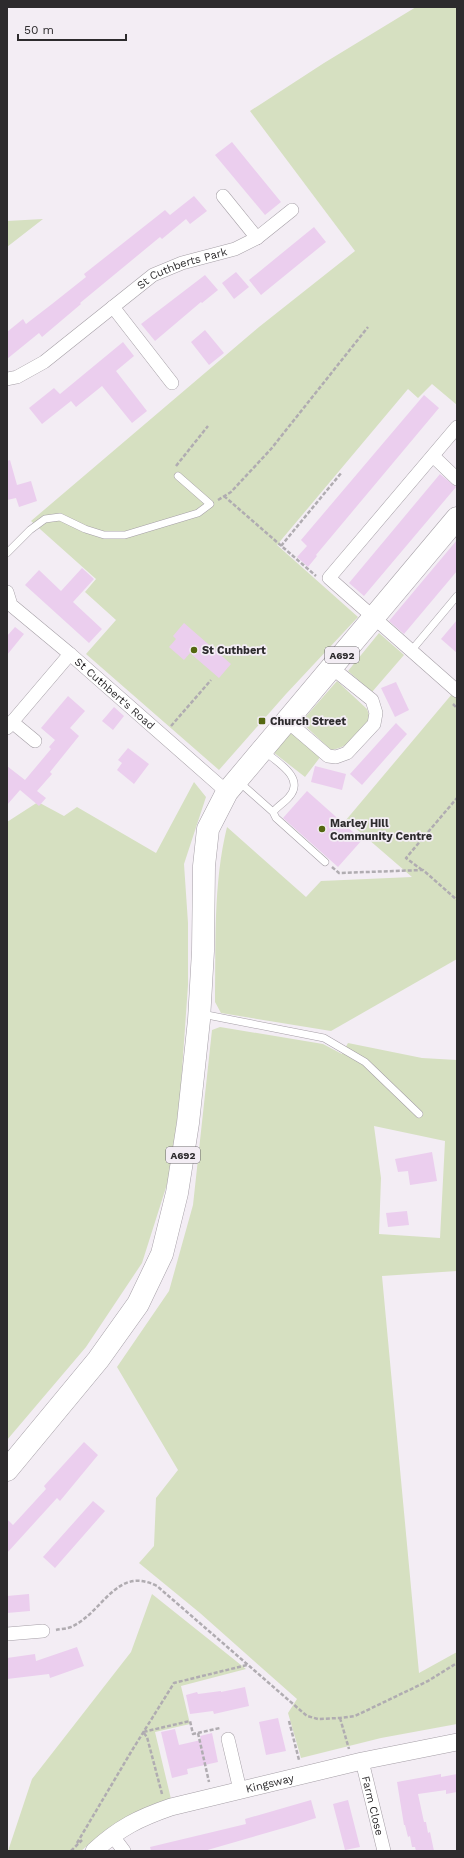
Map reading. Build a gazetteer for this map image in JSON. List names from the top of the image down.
{
  "streets": {
    "highway": ["A692"],
    "street": [
      "St Cuthberts Park",
      "St Cuthbert's Road",
      "Kingsway",
      "Farm Close"
    ]
  },
  "crossings": [
    ["A692", "St Cuthbert's Road"],
    ["Kingsway", "Farm Close"]
  ],
  "places": {
    "other": ["St Cuthbert", "Marley Hill Community Centre"],
    "transit": ["Church Street"]
  },
  "scale_bar": "50 m"
}
